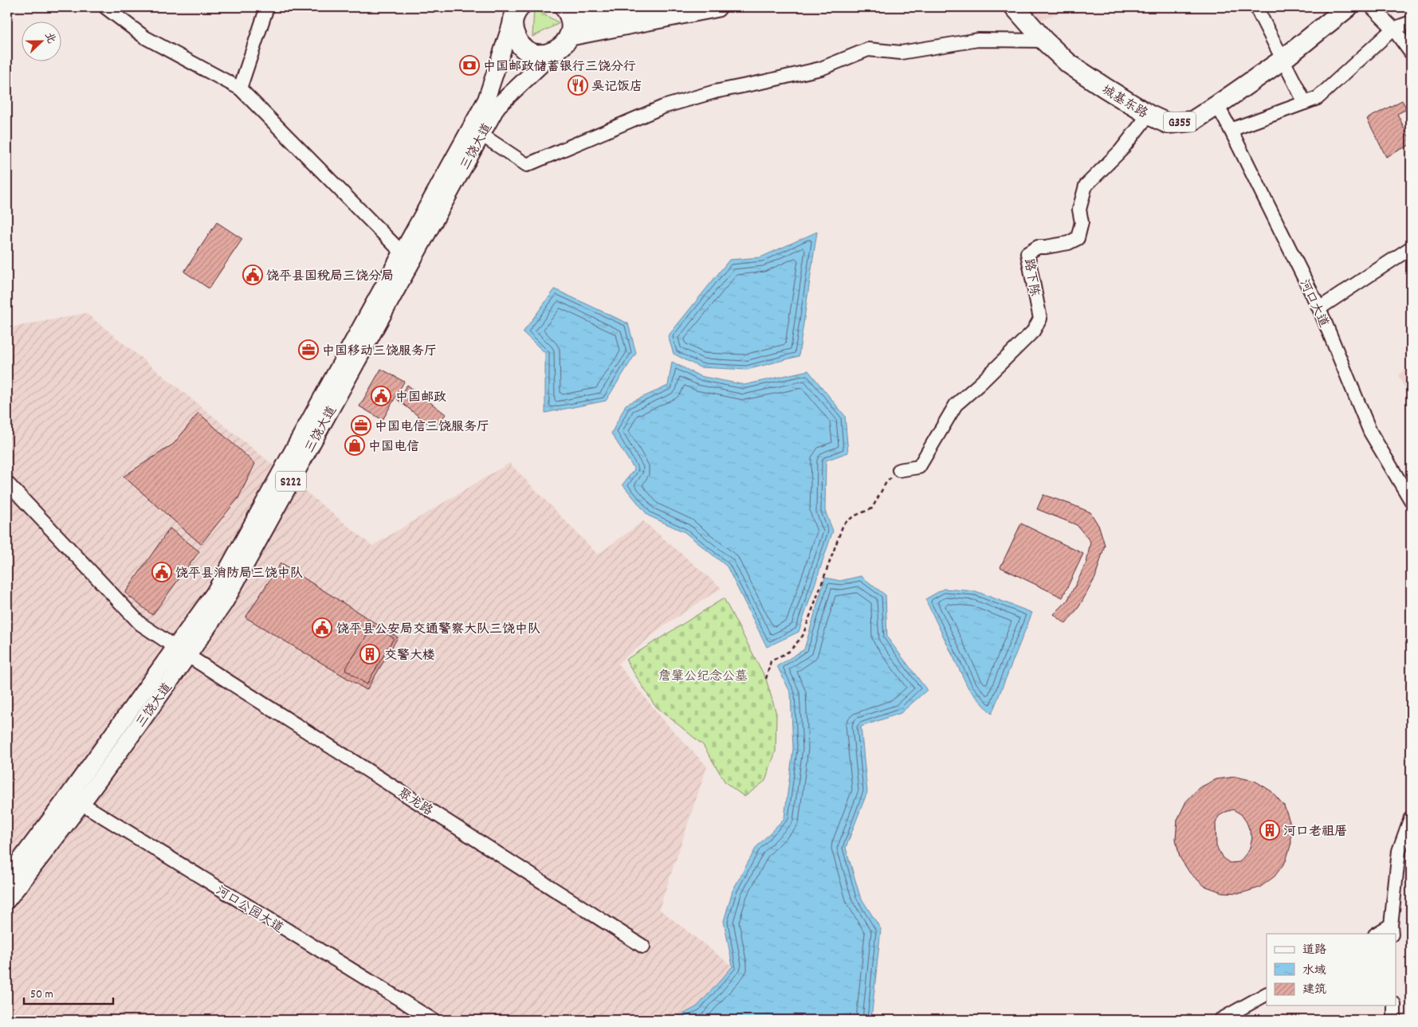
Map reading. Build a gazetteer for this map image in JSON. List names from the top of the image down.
{
  "streets": {
    "highway": ["城基东路", "G355"],
    "main road": ["三饶大道", "S222"],
    "street": [
      "路下陈",
      "河口大道",
      "聚龙路",
      "河口公园大道"
    ]
  },
  "crossings": [
    ["城基东路", "路下陈"],
    ["城基东路", "河口大道"],
    ["三饶大道", "聚龙路"],
    ["三饶大道", "河口公园大道"]
  ],
  "parks": ["詹肇公纪念公墓"],
  "places": {
    "bank": ["中国邮政储蓄银行三饶分行"],
    "restaurant": ["吴记饭店"],
    "public building": [
      "饶平县国税局三饶分局",
      "中国邮政",
      "饶平县消防局三饶中队",
      "饶平县公安局交通警察大队三饶中队"
    ],
    "office": ["中国移动三饶服务厅", "中国电信三饶服务厅"],
    "shop": ["中国电信"],
    "building": ["交警大楼", "河口老祖厝"]
  },
  "legend": ["道路", "水域", "建筑"],
  "scale_bar": "50 m",
  "north": "right"
}
